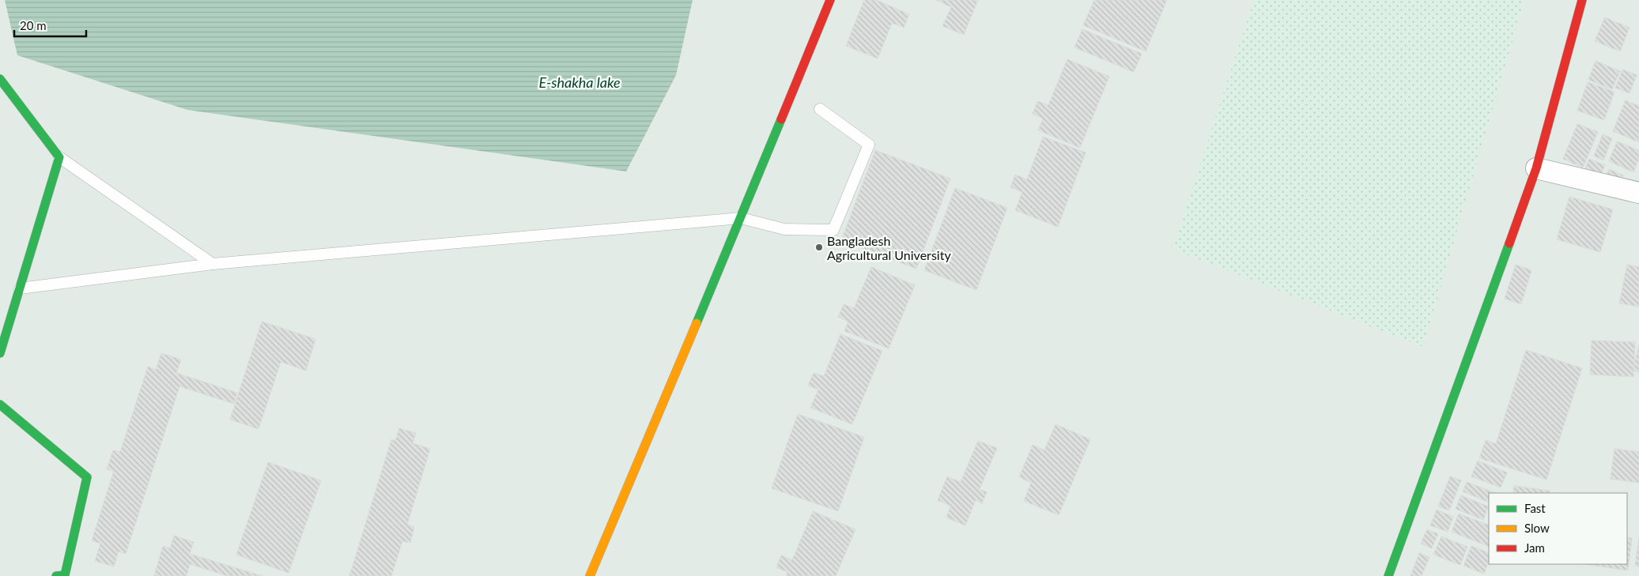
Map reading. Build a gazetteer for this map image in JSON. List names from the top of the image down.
{
  "water": ["E-shakha lake"],
  "places": ["Bangladesh Agricultural University"],
  "legend": ["Fast", "Slow", "Jam"],
  "scale_bar": "20 m"
}
